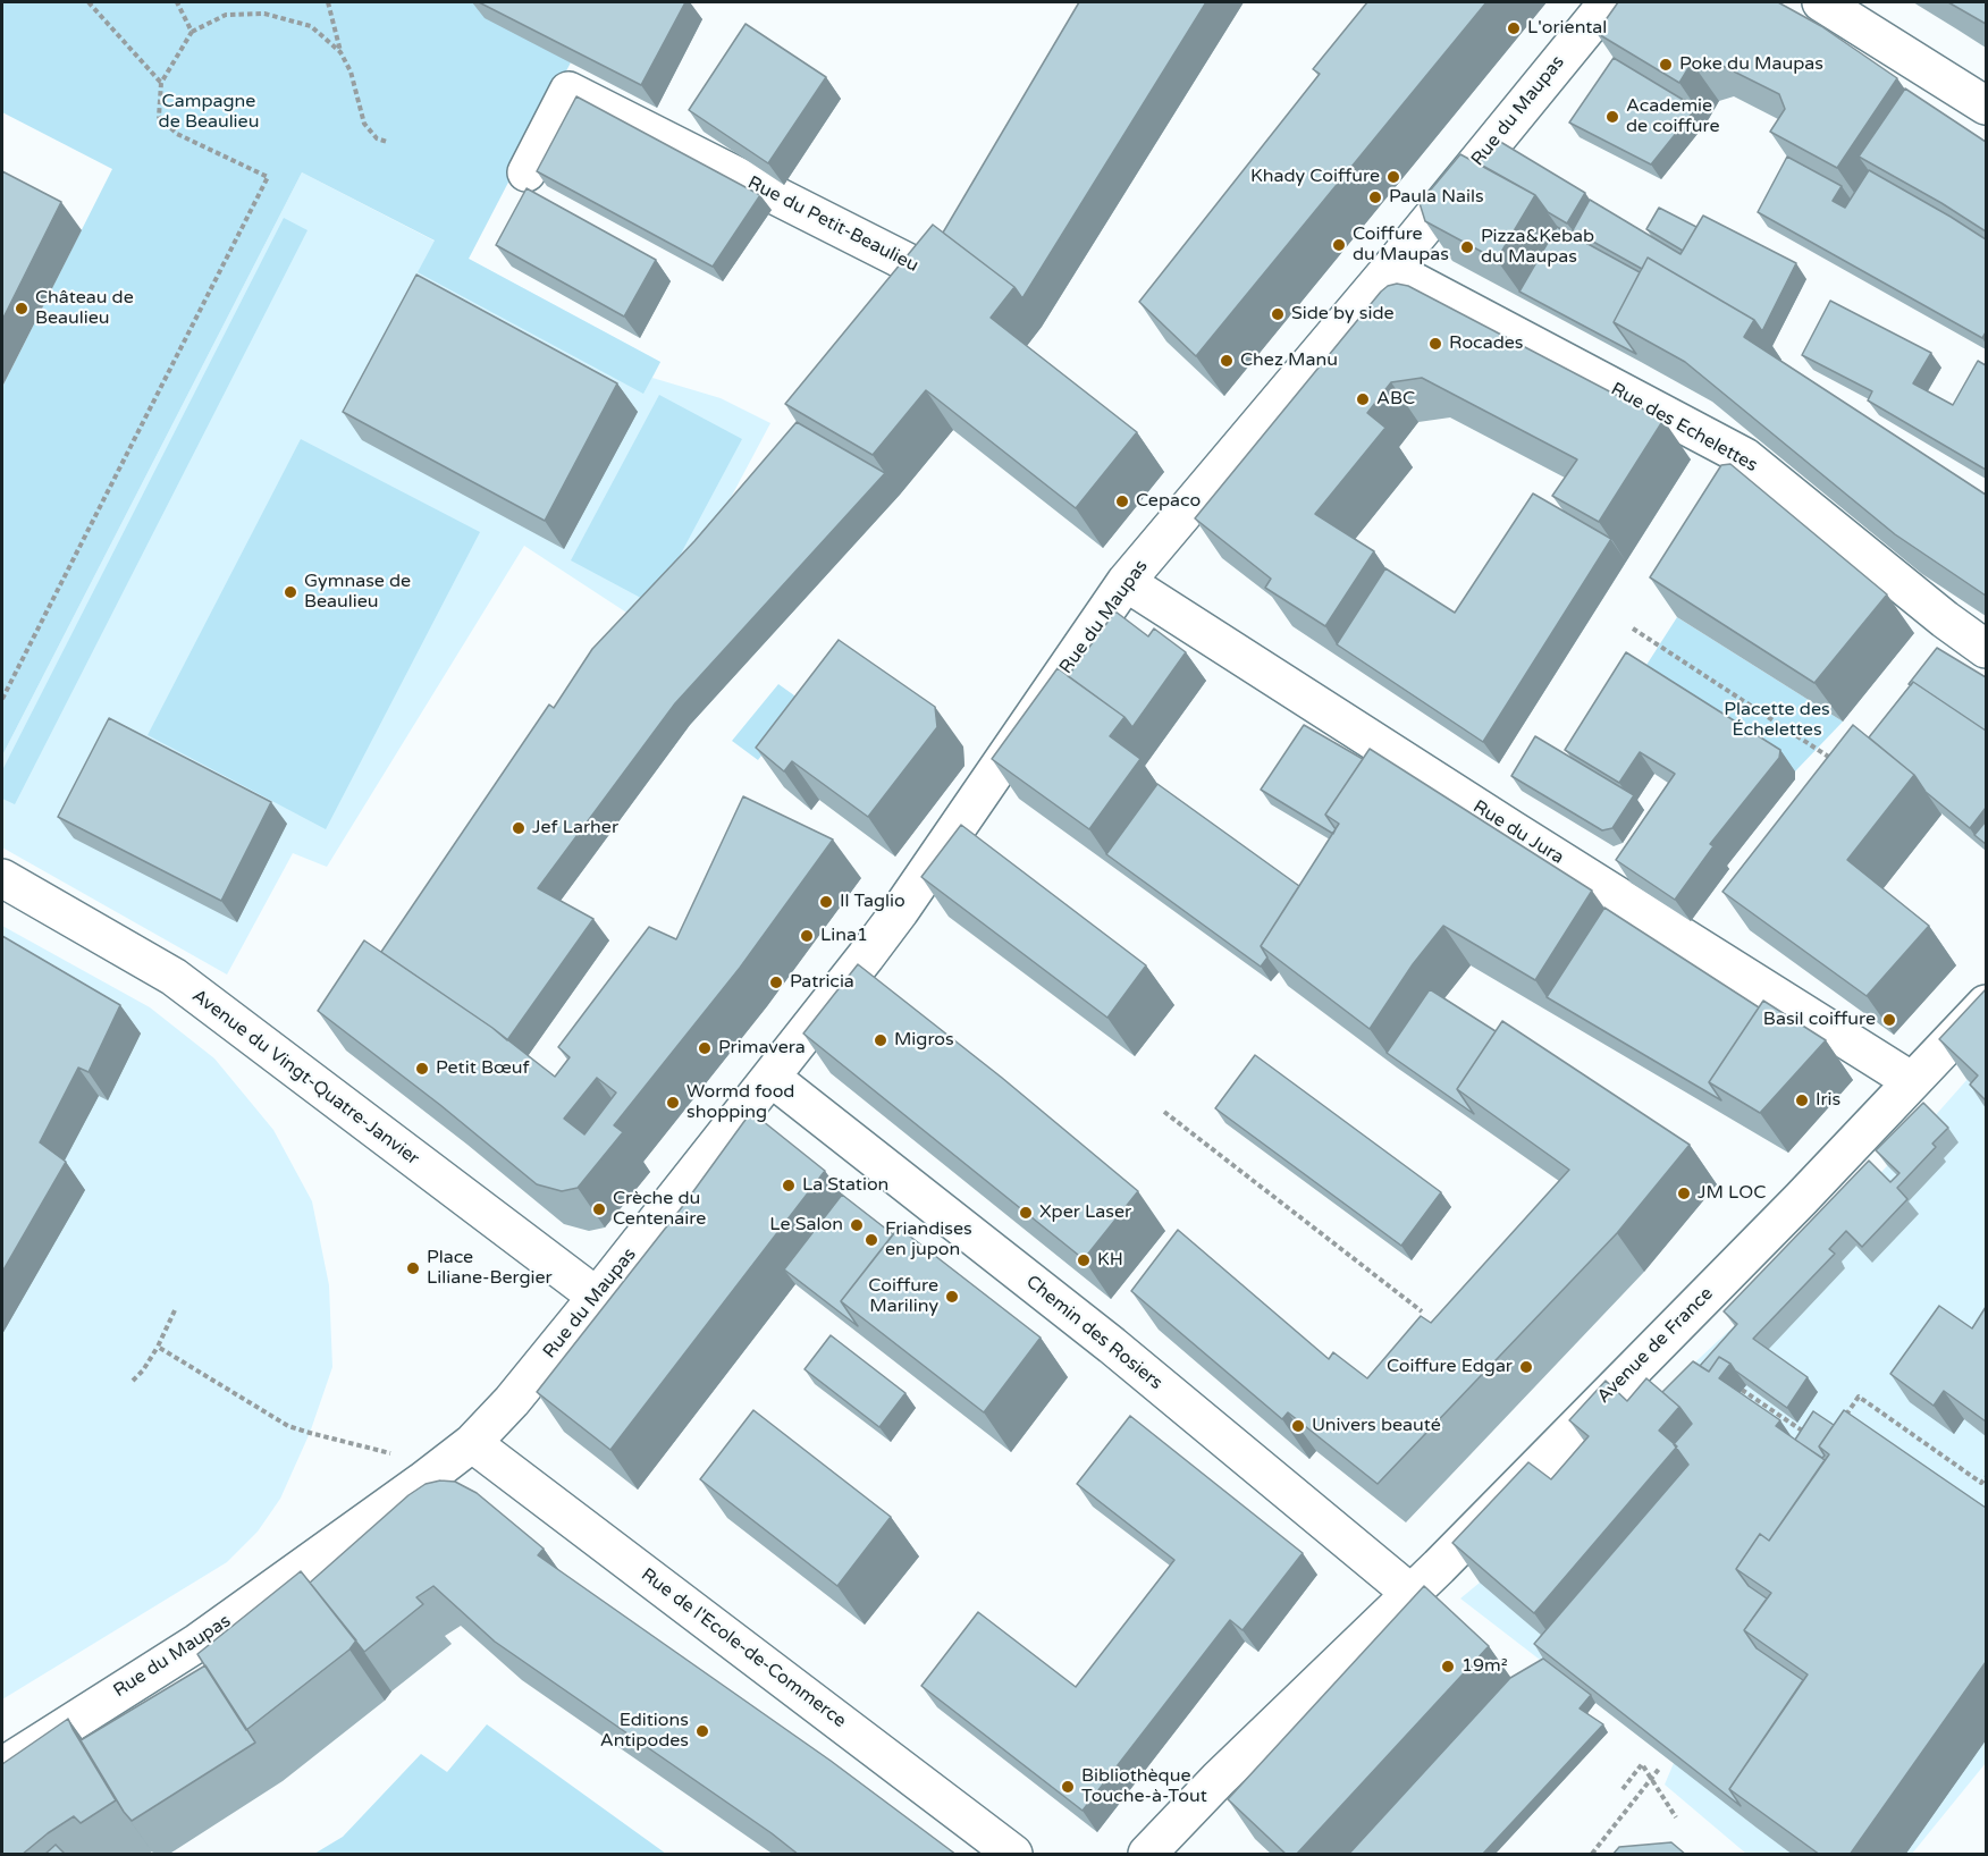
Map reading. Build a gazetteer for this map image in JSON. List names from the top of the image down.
{
  "streets": {
    "street": [
      "Rue du Maupas",
      "Rue du Petit-Beaulieu",
      "Rue des Echelettes",
      "Rue du Jura",
      "Avenue du Vingt-Quatre-Janvier",
      "Chemin des Rosiers",
      "Avenue de France",
      "Rue de l'Ecole-de-Commerce"
    ]
  },
  "crossings": [
    ["Rue du Maupas", "Rue des Echelettes"],
    ["Rue du Maupas", "Rue du Jura"],
    ["Rue du Maupas", "Avenue du Vingt-Quatre-Janvier"],
    ["Rue du Maupas", "Chemin des Rosiers"],
    ["Rue du Maupas", "Rue de l'Ecole-de-Commerce"],
    ["Rue du Jura", "Avenue de France"],
    ["Chemin des Rosiers", "Avenue de France"]
  ],
  "parks": ["Campagne de Beaulieu", "Placette des Échelettes"],
  "places": [
    "L'oriental",
    "Poke du Maupas",
    "Academie de coiffure",
    "Khady Coiffure",
    "Paula Nails",
    "Coiffure du Maupas",
    "Pizza&Kebab du Maupas",
    "Château de Beaulieu",
    "Side by side",
    "Rocades",
    "Chez Manu",
    "ABC",
    "Cepaco",
    "Gymnase de Beaulieu",
    "Jef Larher",
    "Il Taglio",
    "Lina1",
    "Patricia",
    "Basil coiffure",
    "Migros",
    "Primavera",
    "Petit Bœuf",
    "Iris",
    "Wormd food shopping",
    "La Station",
    "JM LOC",
    "Crèche du Centenaire",
    "Xper Laser",
    "Le Salon",
    "Friandises en jupon",
    "KH",
    "Place Liliane-Bergier",
    "Coiffure Mariliny",
    "Coiffure Edgar",
    "Univers beauté",
    "19m²",
    "Editions Antipodes",
    "Bibliothèque Touche-à-Tout"
  ]
}
